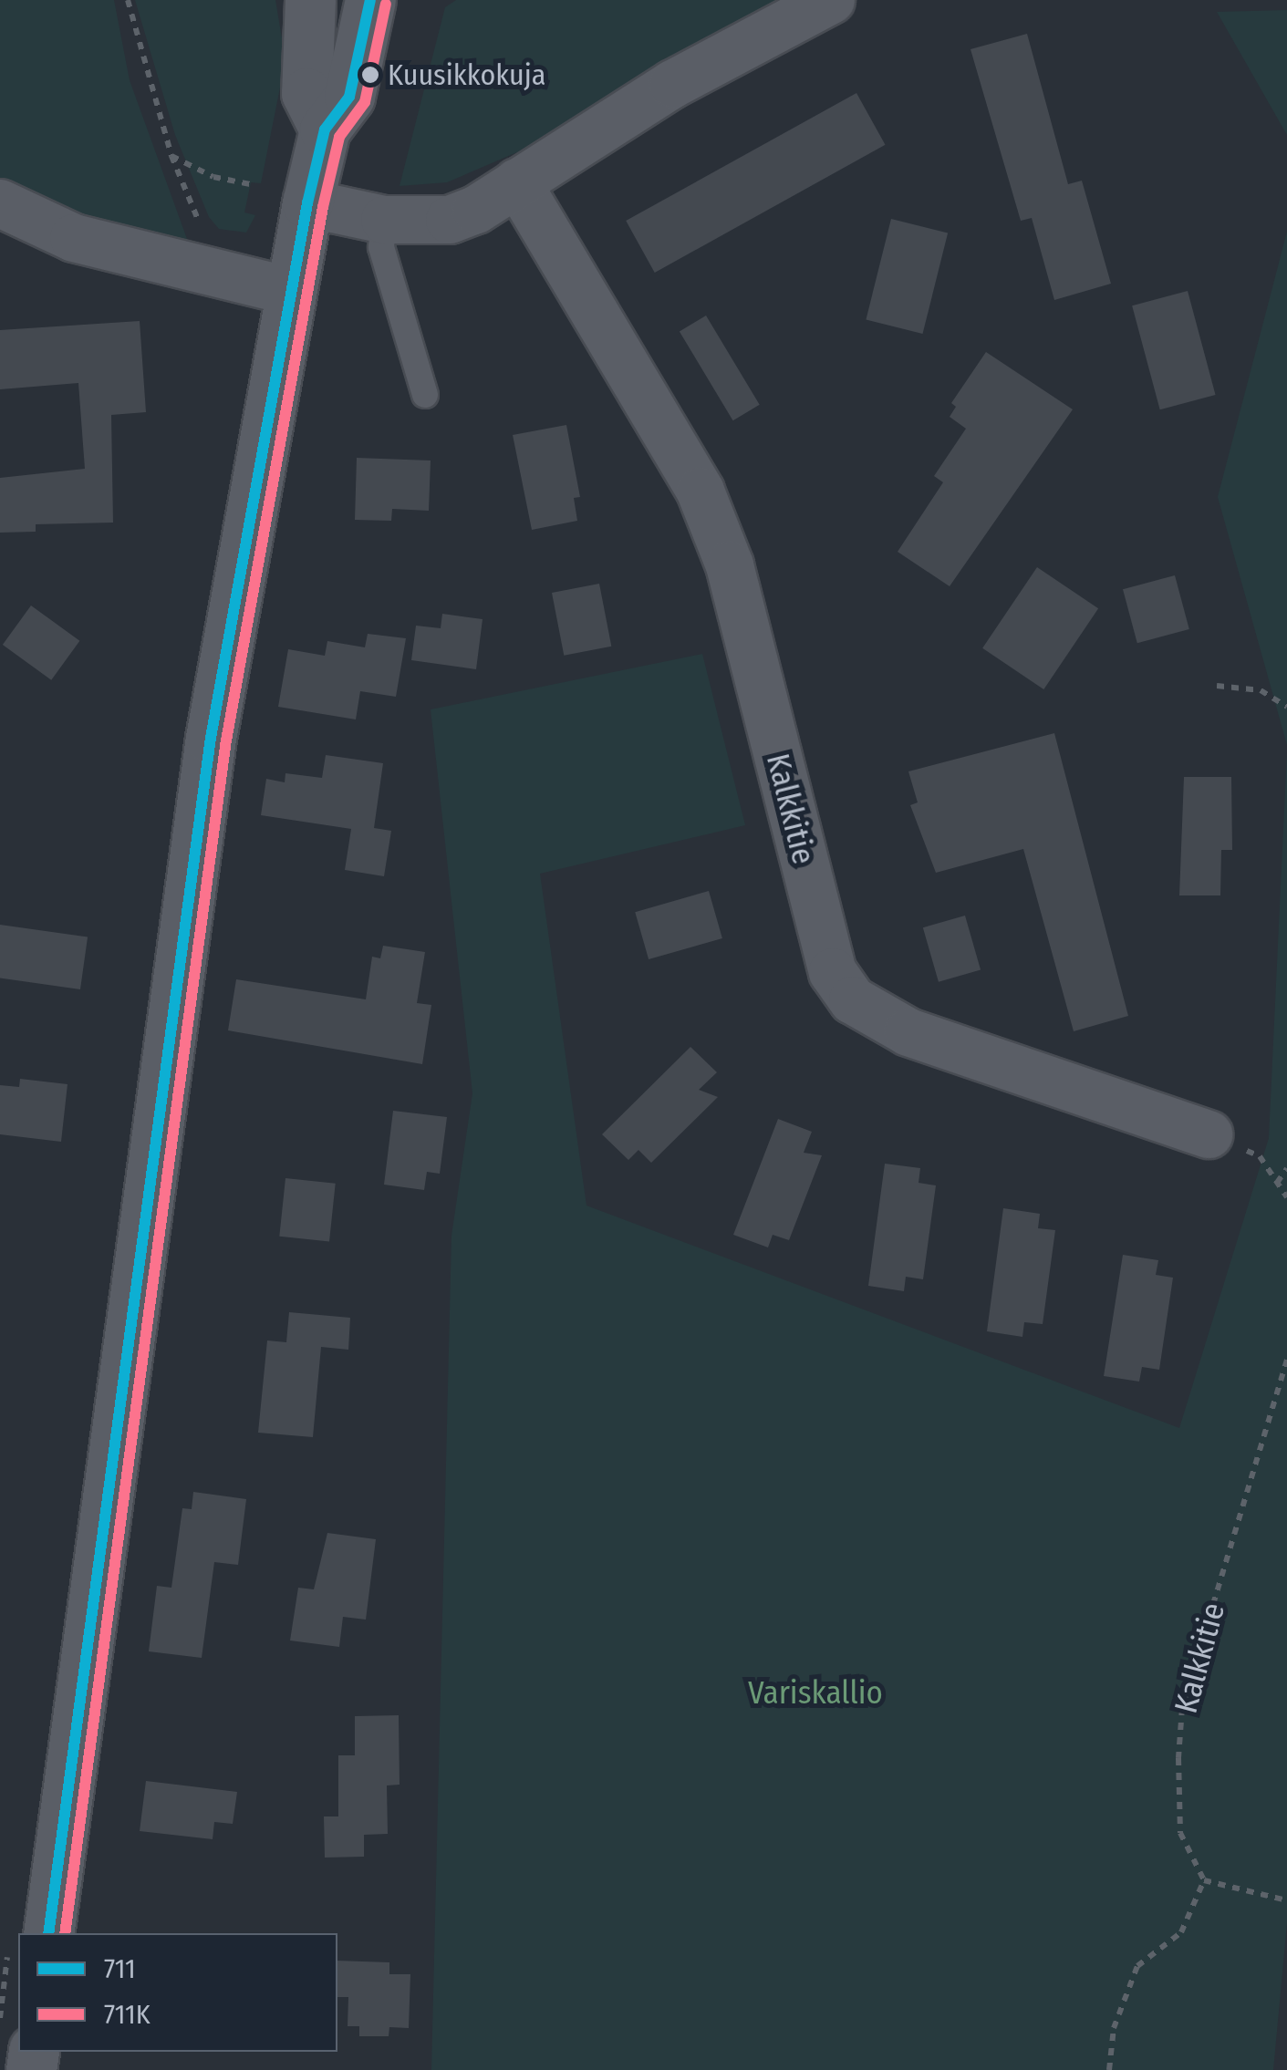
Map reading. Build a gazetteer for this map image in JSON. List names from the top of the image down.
{
  "streets": {
    "street": ["Kalkkitie"]
  },
  "parks": ["Variskallio"],
  "places": ["Kuusikkokuja"],
  "lines": ["transit line 711", "transit line 711K"],
  "legend": ["711", "711K"]
}
